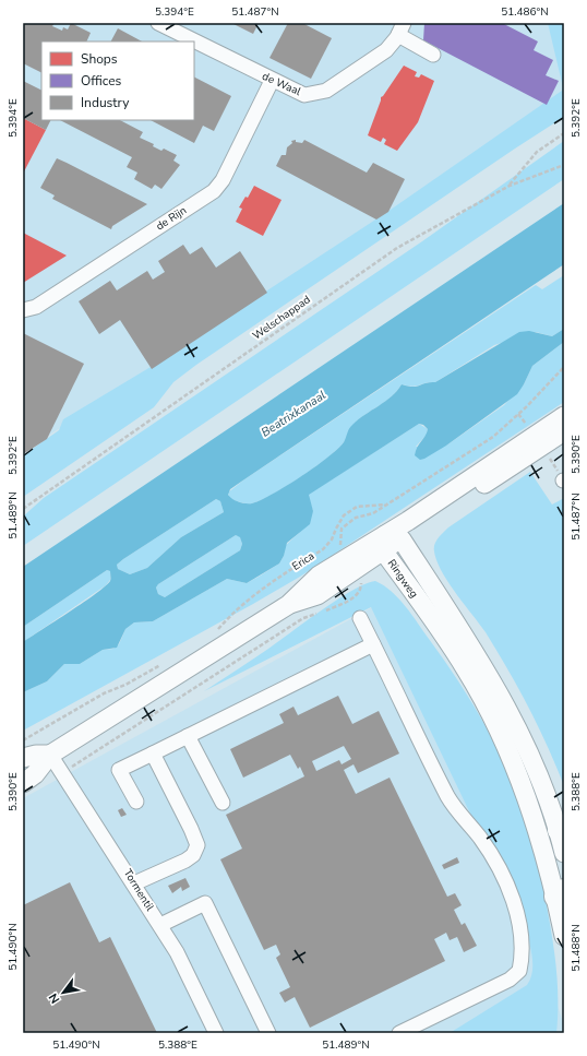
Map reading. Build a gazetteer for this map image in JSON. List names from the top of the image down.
{
  "streets": {
    "main road": ["Erica", "Ringweg"],
    "street": ["de Waal", "de Rijn", "Tormentil"],
    "path": ["Welschappad"]
  },
  "crossings": [
    ["de Waal", "de Rijn"],
    ["Erica", "Ringweg"],
    ["Erica", "Tormentil"]
  ],
  "water": ["Beatrixkanaal"],
  "legend": ["Shops", "Offices", "Industry"],
  "north": "bottom left",
  "coordinates": [
    "5.394°E",
    "51.487°N",
    "51.486°N",
    "5.392°E",
    "5.390°E",
    "51.489°N",
    "5.388°E",
    "51.490°N",
    "51.488°N"
  ]
}
